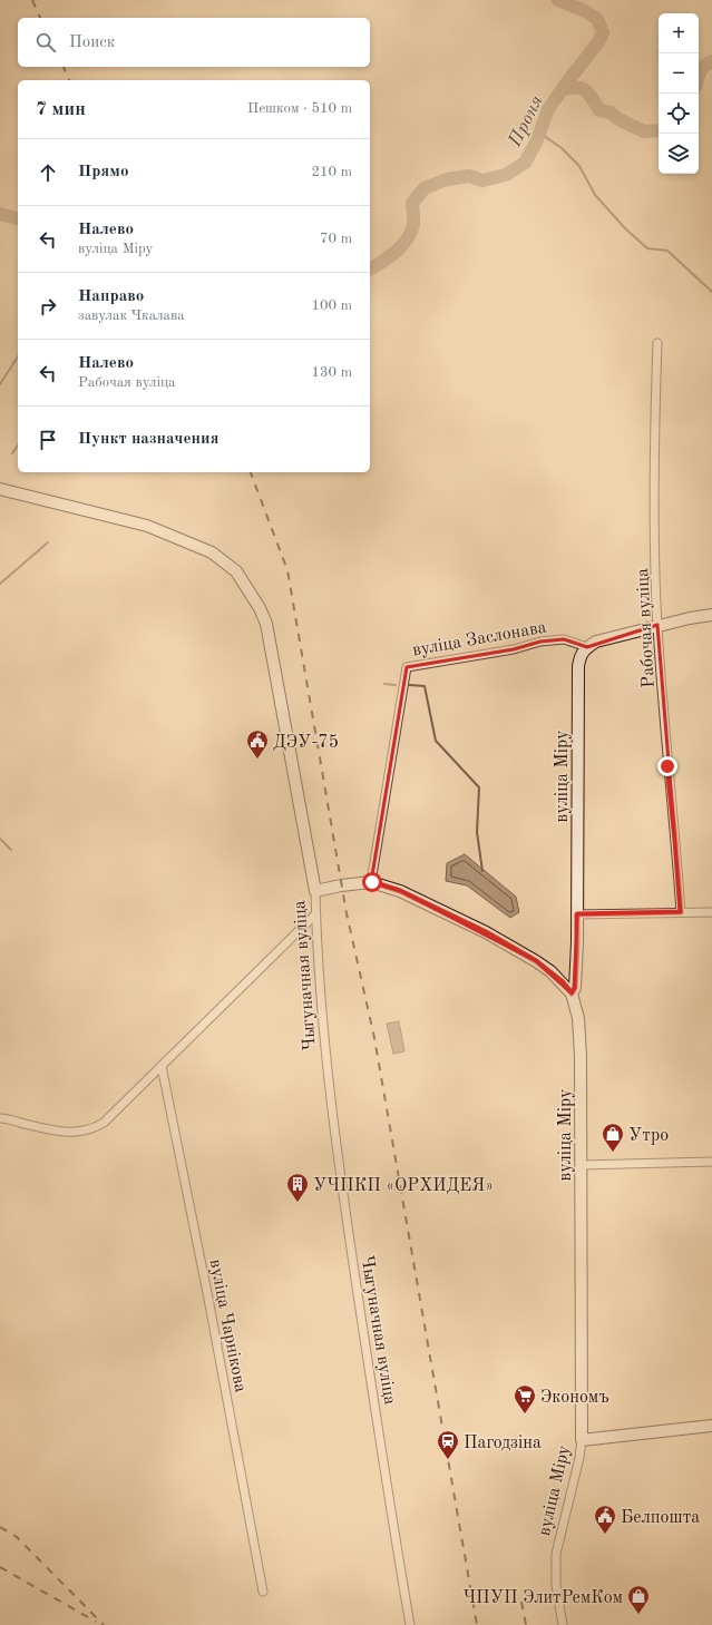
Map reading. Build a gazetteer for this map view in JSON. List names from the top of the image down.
{
  "streets": {
    "street": [
      "Рабочая вуліца",
      "вуліца Заслонава",
      "вуліца Міру",
      "Чыгуначная вуліца",
      "вуліца Чарнікова"
    ]
  },
  "crossings": [
    ["вуліца Заслонава", "вуліца Міру"]
  ],
  "water": ["Проня"],
  "places": {
    "public building": ["ДЭУ-75", "Белпошта"],
    "shop": ["Утро", "ЧПУП ЭлитРемКом"],
    "building": ["УЧПКП «ОРХИДЕЯ»"],
    "supermarket": ["Экономъ"],
    "station": ["Пагодзіна"]
  },
  "page": {
    "map_buttons": ["+", "−"],
    "search": "Поиск",
    "heading": ["7 мин", "Пешком · 510 m"],
    "list": [
      ["Прямо", "210 m"],
      ["Налево", "вуліца Міру", "70 m"],
      ["Направо", "завулак Чкалава", "100 m"],
      ["Налево", "Рабочая вуліца", "130 m"],
      "Пункт назначения"
    ]
  }
}
